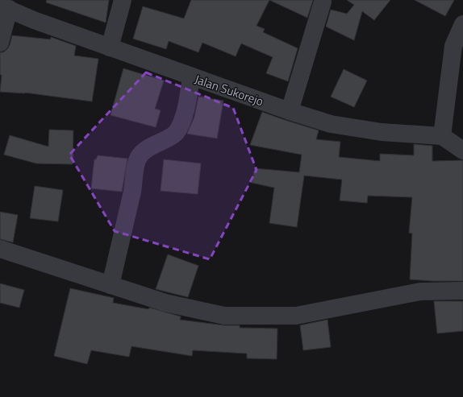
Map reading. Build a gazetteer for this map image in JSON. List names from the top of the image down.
{
  "streets": {
    "street": ["Jalan Sukorejo"]
  }
}
